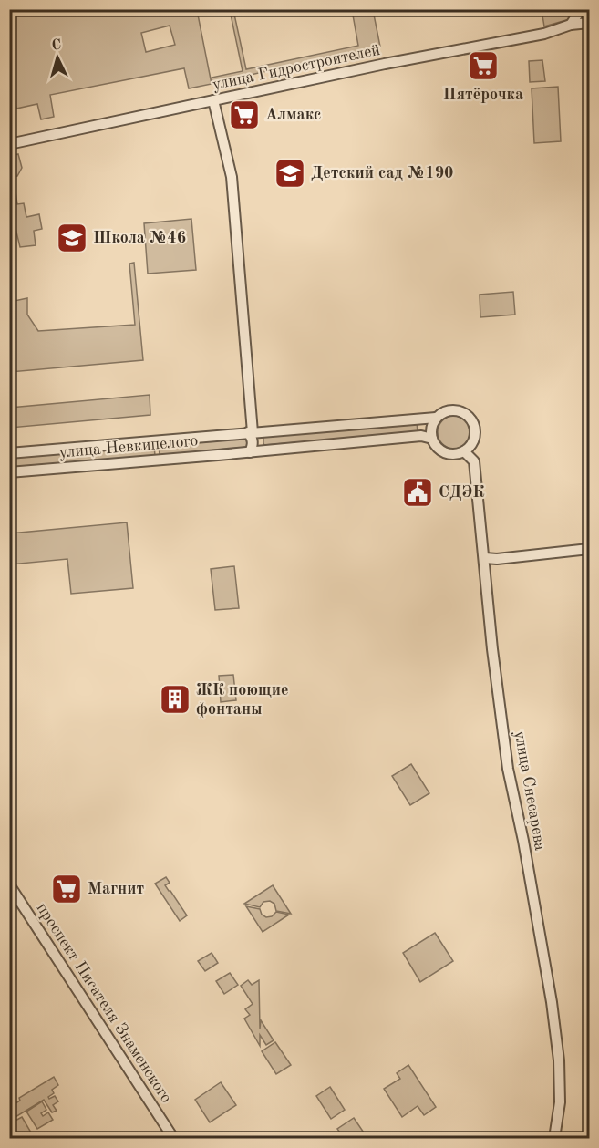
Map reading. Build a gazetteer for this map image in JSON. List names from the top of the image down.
{
  "streets": {
    "street": [
      "улица Гидростроителей",
      "улица Невкипелого",
      "улица Снесарева",
      "проспект Писателя Знаменского"
    ]
  },
  "crossings": [
    ["улица Невкипелого", "улица Снесарева"]
  ],
  "places": {
    "supermarket": ["Пятёрочка", "Алмакс", "Магнит"],
    "school or university": ["Детский сад №190", "Школа №46"],
    "public building": ["СДЭК"],
    "building": ["ЖК поющие фонтаны"]
  },
  "north": "top"
}
